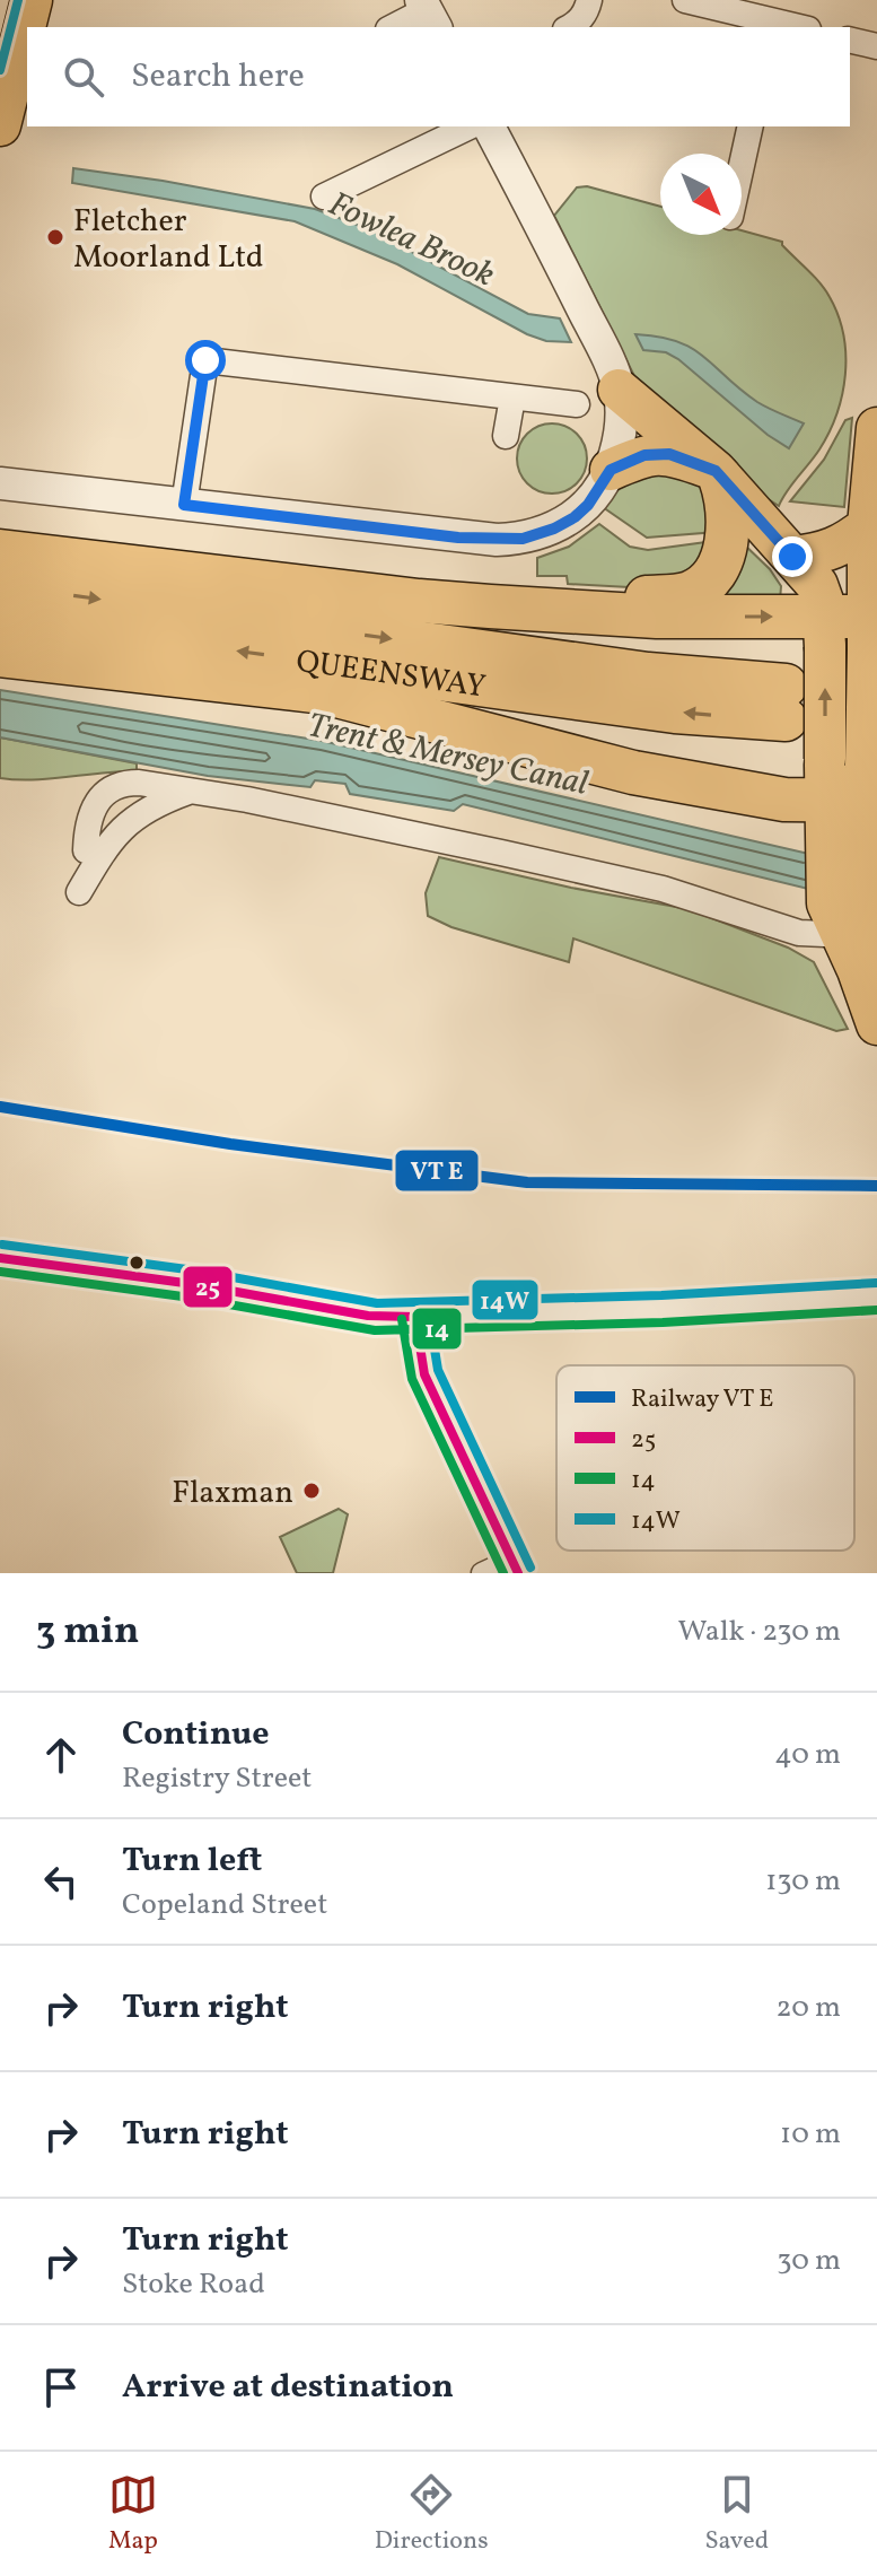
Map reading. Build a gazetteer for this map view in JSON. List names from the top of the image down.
{
  "streets": {
    "highway": ["QUEENSWAY"]
  },
  "water": ["Fowlea Brook", "Trent & Mersey Canal"],
  "places": ["Fletcher Moorland Ltd", "Flaxman"],
  "lines": ["transit line 14W", "transit line 25", "transit line 14"],
  "legend": [
    "Railway VT E",
    "25",
    "14",
    "14W"
  ],
  "north": "bottom right",
  "page": {
    "search": "Search here",
    "heading": ["3 min", "Walk · 230 m"],
    "list": [
      ["Continue", "Registry Street", "40 m"],
      ["Turn left", "Copeland Street", "130 m"],
      ["Turn right", "20 m"],
      ["Turn right", "10 m"],
      ["Turn right", "Stoke Road", "30 m"],
      "Arrive at destination"
    ],
    "nav": ["Map", "Directions", "Saved"]
  }
}
